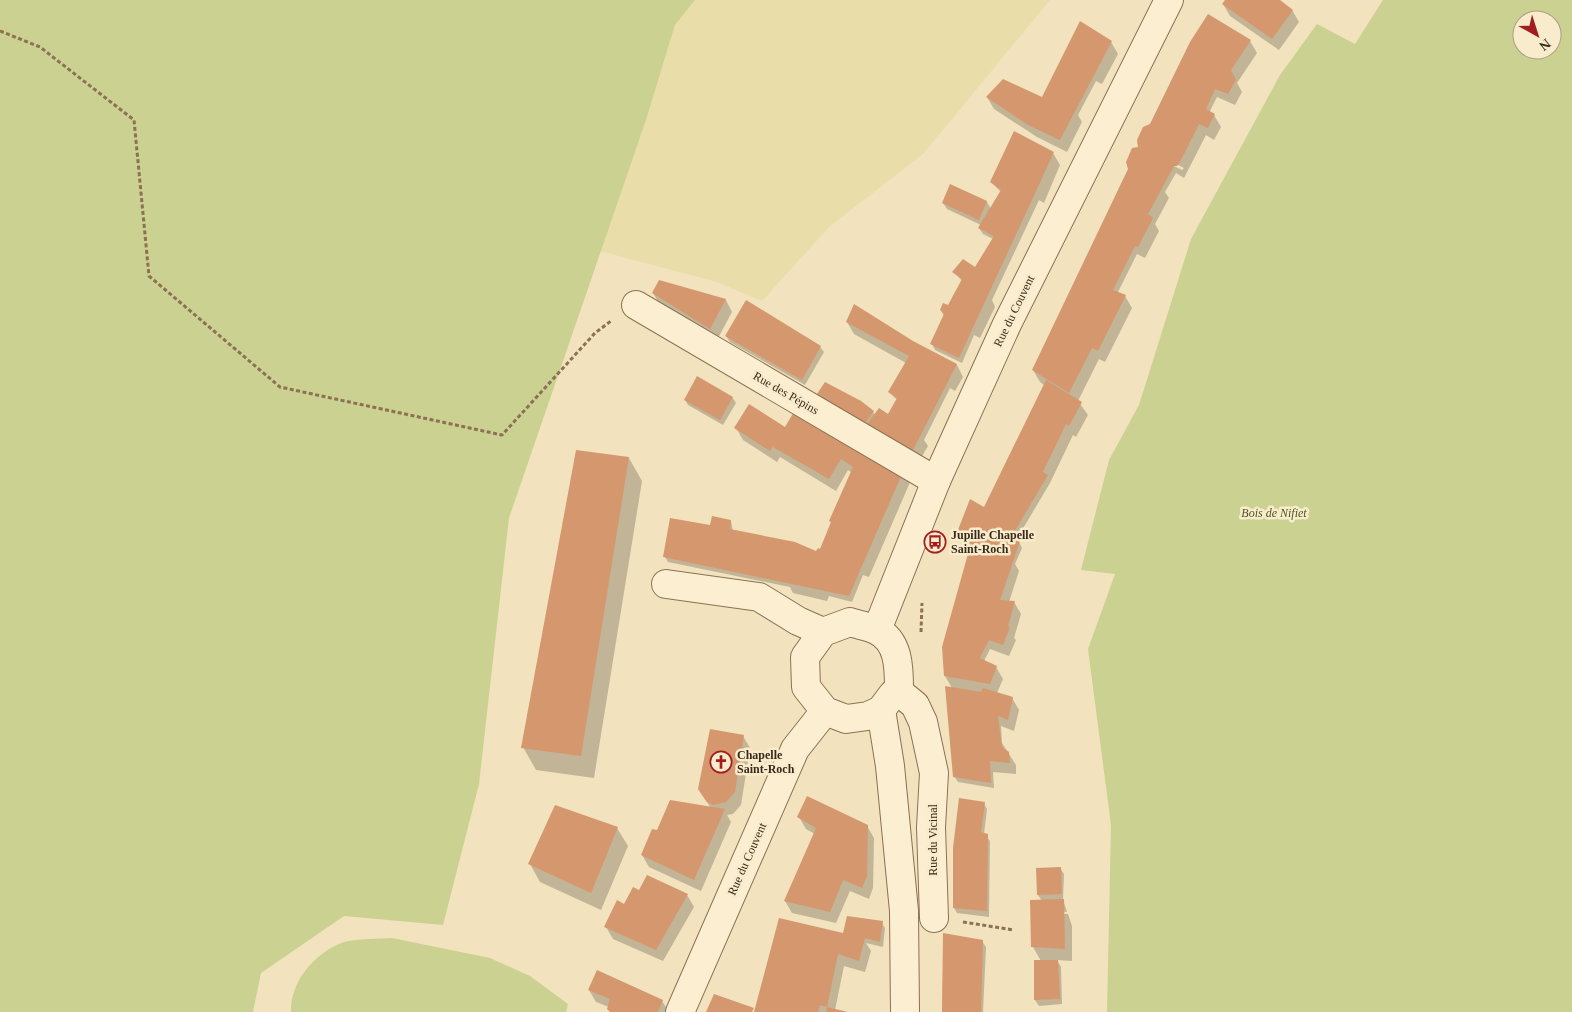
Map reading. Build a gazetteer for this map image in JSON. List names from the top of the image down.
{
  "streets": {
    "street": ["Rue du Couvent", "Rue des Pépins", "Rue du Vicinal"]
  },
  "crossings": [
    ["Rue du Couvent", "Rue des Pépins"],
    ["Rue du Couvent", "Rue du Vicinal"]
  ],
  "parks": ["Bois de Nifiet"],
  "places": {
    "bus stop": ["Jupille Chapelle Saint-Roch"],
    "church": ["Chapelle Saint-Roch"]
  },
  "north": "bottom right"
}
